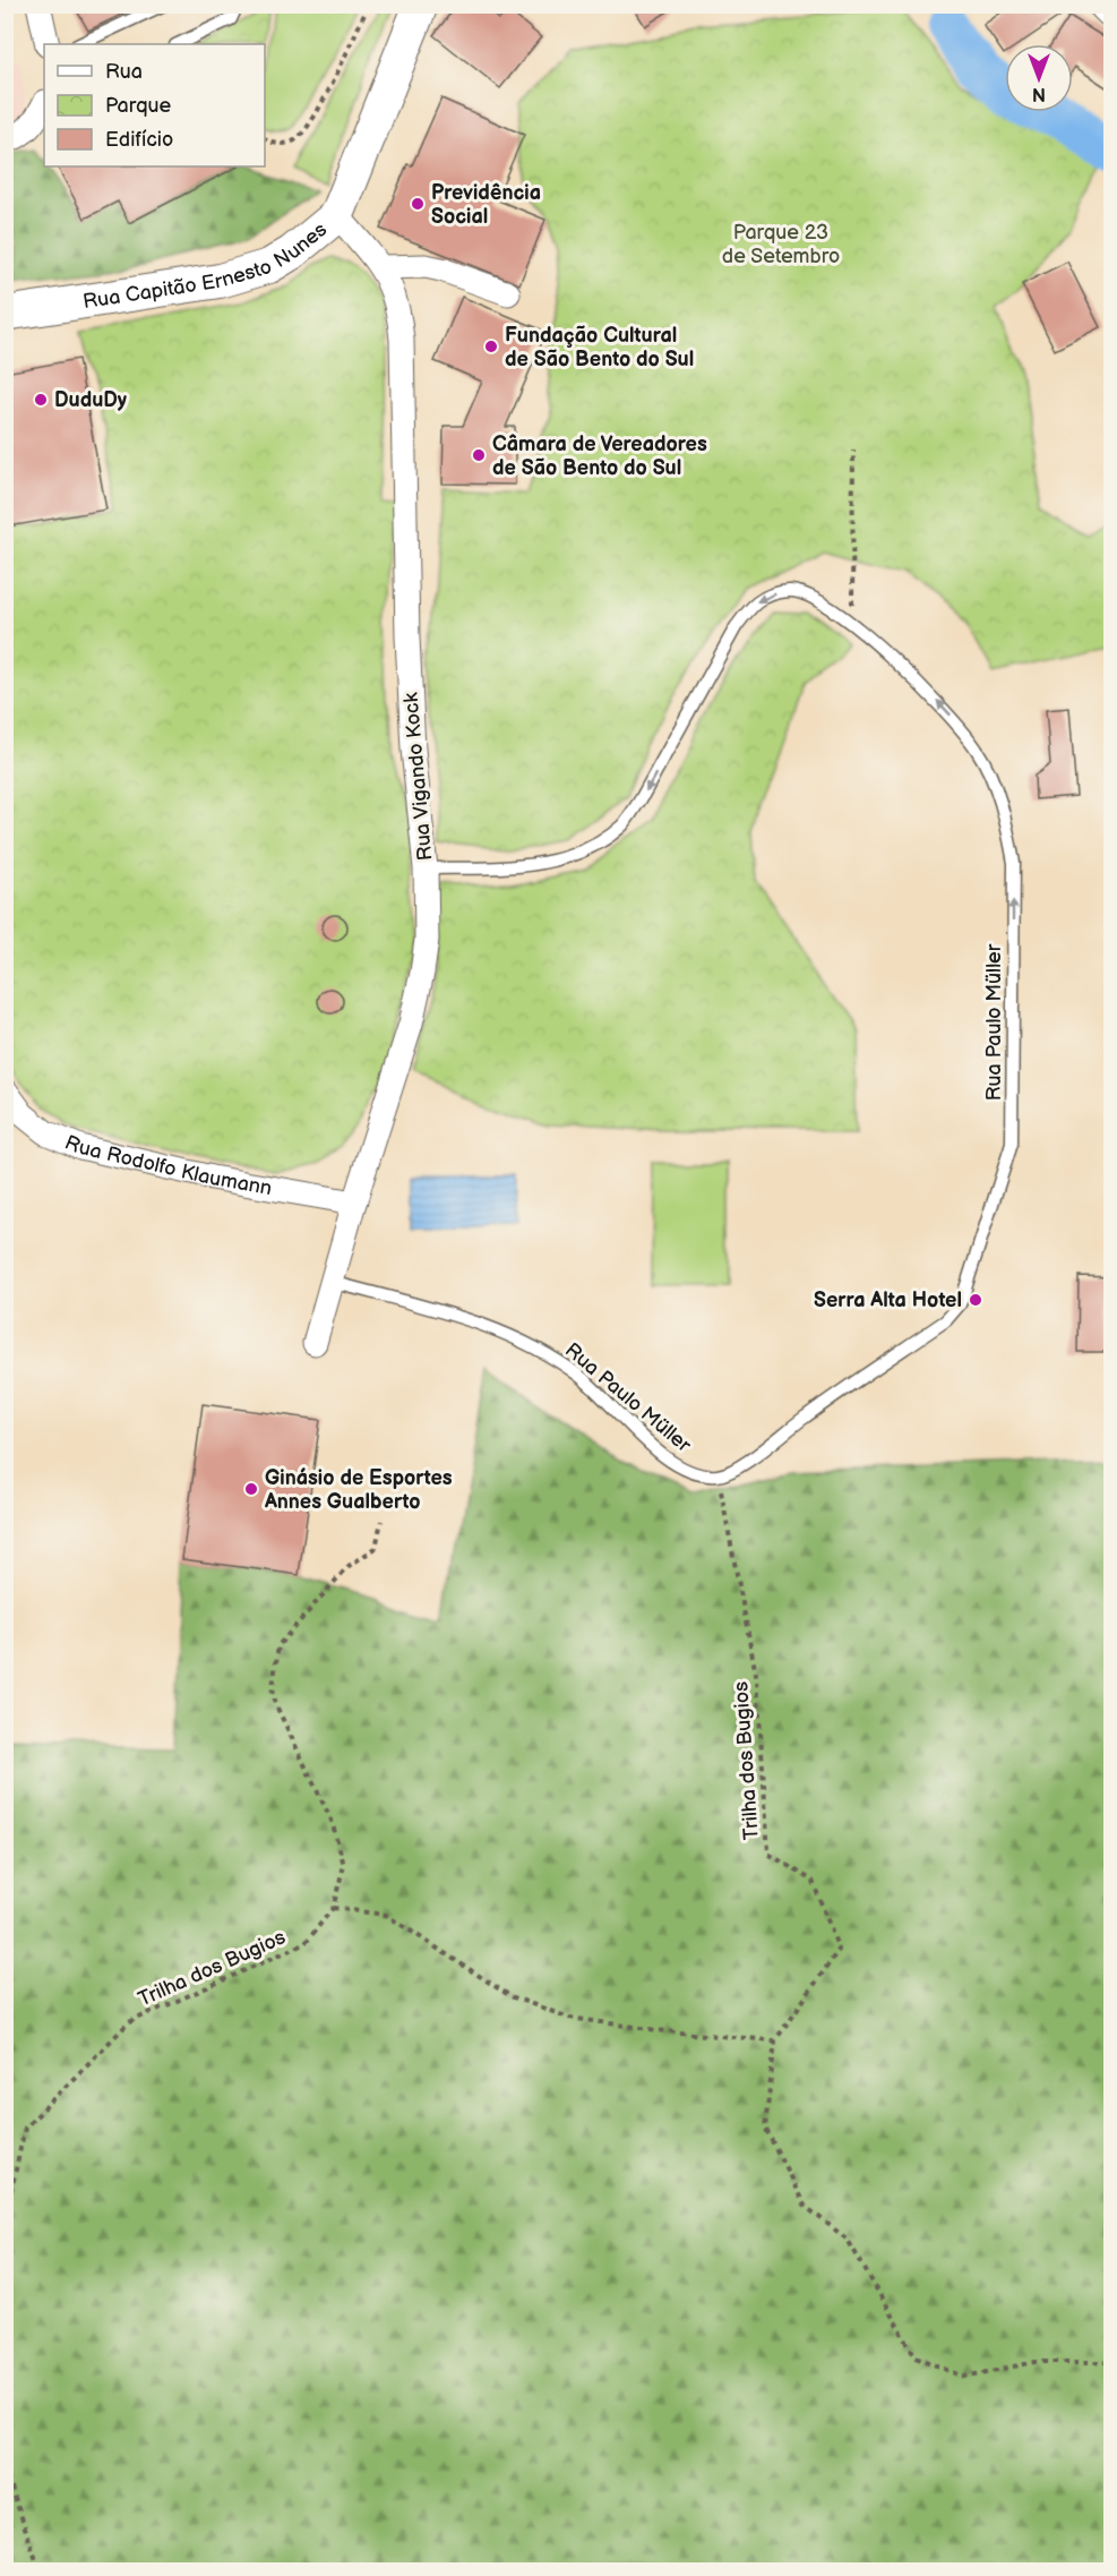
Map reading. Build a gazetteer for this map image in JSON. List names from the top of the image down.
{
  "streets": {
    "main road": ["Rua Capitão Ernesto Nunes"],
    "street": ["Rua Vigando Kock", "Rua Rodolfo Klaumann"],
    "lane": ["Rua Paulo Müller"],
    "path": ["Trilha dos Bugios"]
  },
  "crossings": [
    ["Rua Capitão Ernesto Nunes", "Rua Vigando Kock"],
    ["Rua Vigando Kock", "Rua Paulo Müller"],
    ["Rua Vigando Kock", "Rua Rodolfo Klaumann"],
    ["Rua Paulo Müller", "Trilha dos Bugios"]
  ],
  "parks": ["Parque 23 de Setembro"],
  "places": [
    "Previdência Social",
    "Fundação Cultural de São Bento do Sul",
    "DuduDy",
    "Câmara de Vereadores de São Bento do Sul",
    "Serra Alta Hotel",
    "Ginásio de Esportes Annes Gualberto"
  ],
  "legend": ["Rua", "Parque", "Edifício"],
  "north": "bottom"
}
